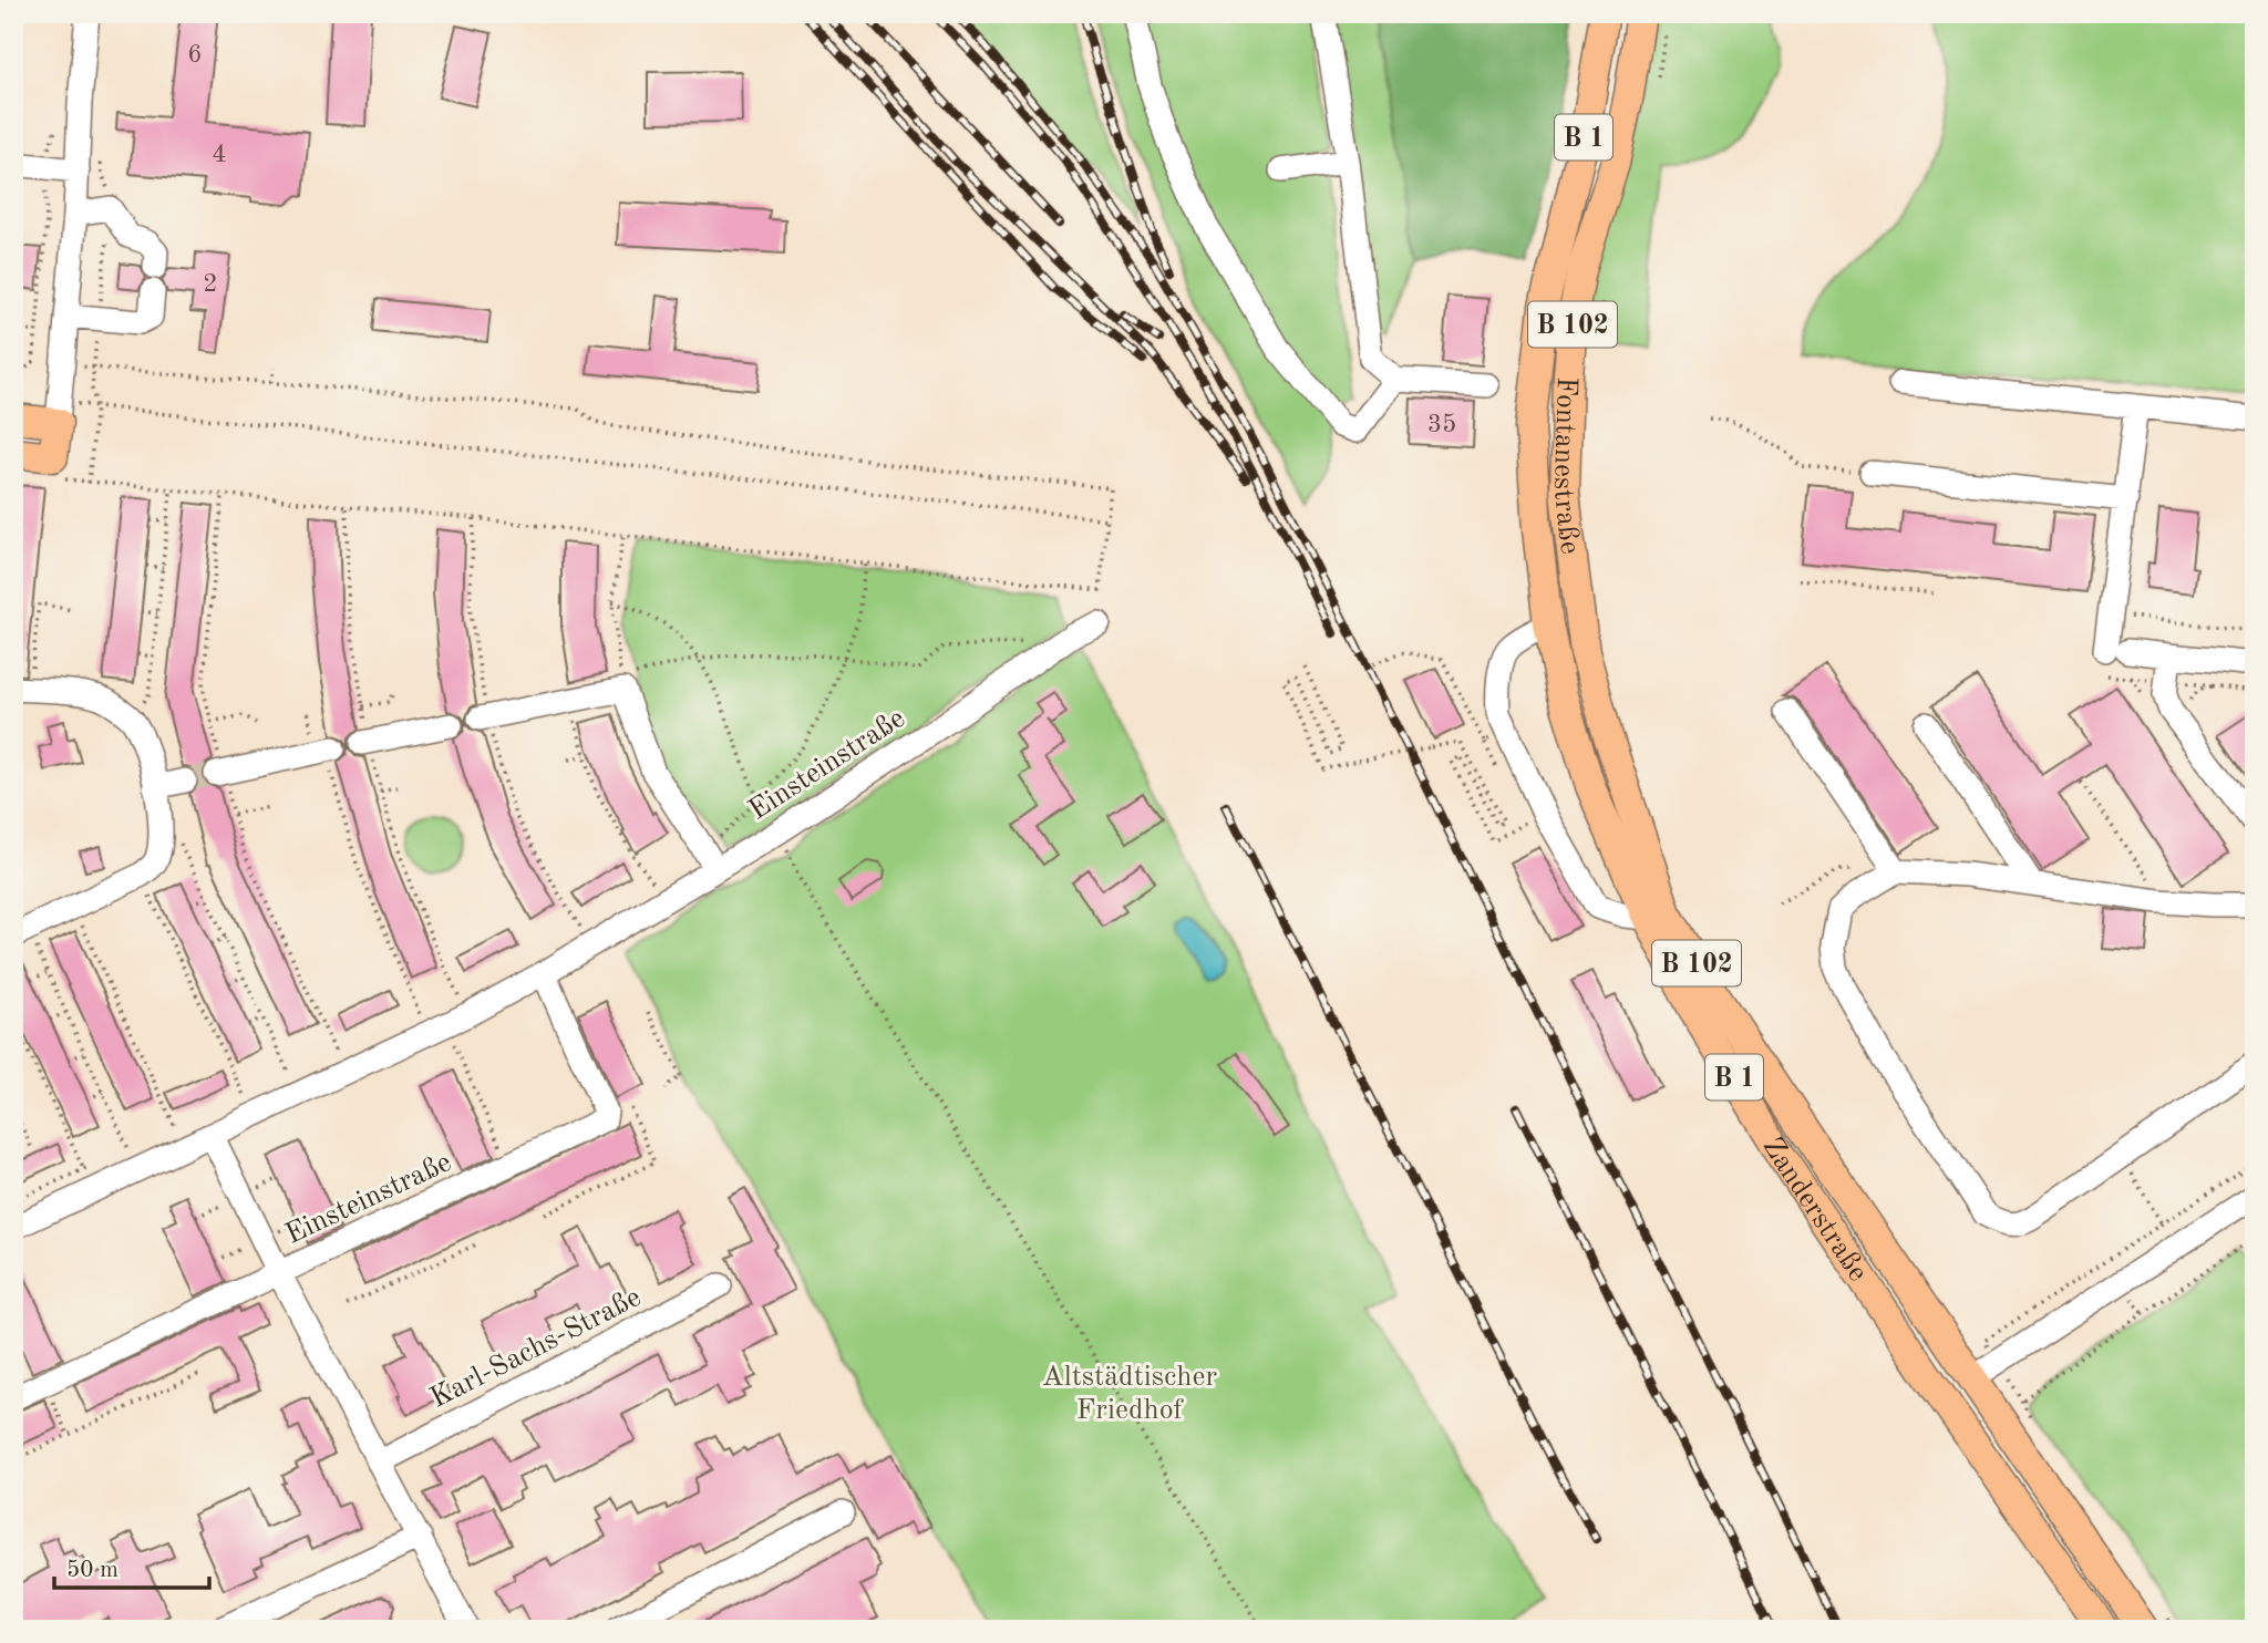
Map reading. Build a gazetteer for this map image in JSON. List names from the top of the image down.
{
  "streets": {
    "main road": [
      "B 1",
      "B 102",
      "Fontanestraße",
      "Zanderstraße"
    ],
    "street": ["Einsteinstraße", "Karl-Sachs-Straße"]
  },
  "crossings": [
    ["Fontanestraße", "Zanderstraße"]
  ],
  "parks": ["Altstädtischer Friedhof"],
  "house_numbers": [
    "6",
    "4",
    "2",
    "35"
  ],
  "scale_bar": "50 m"
}
